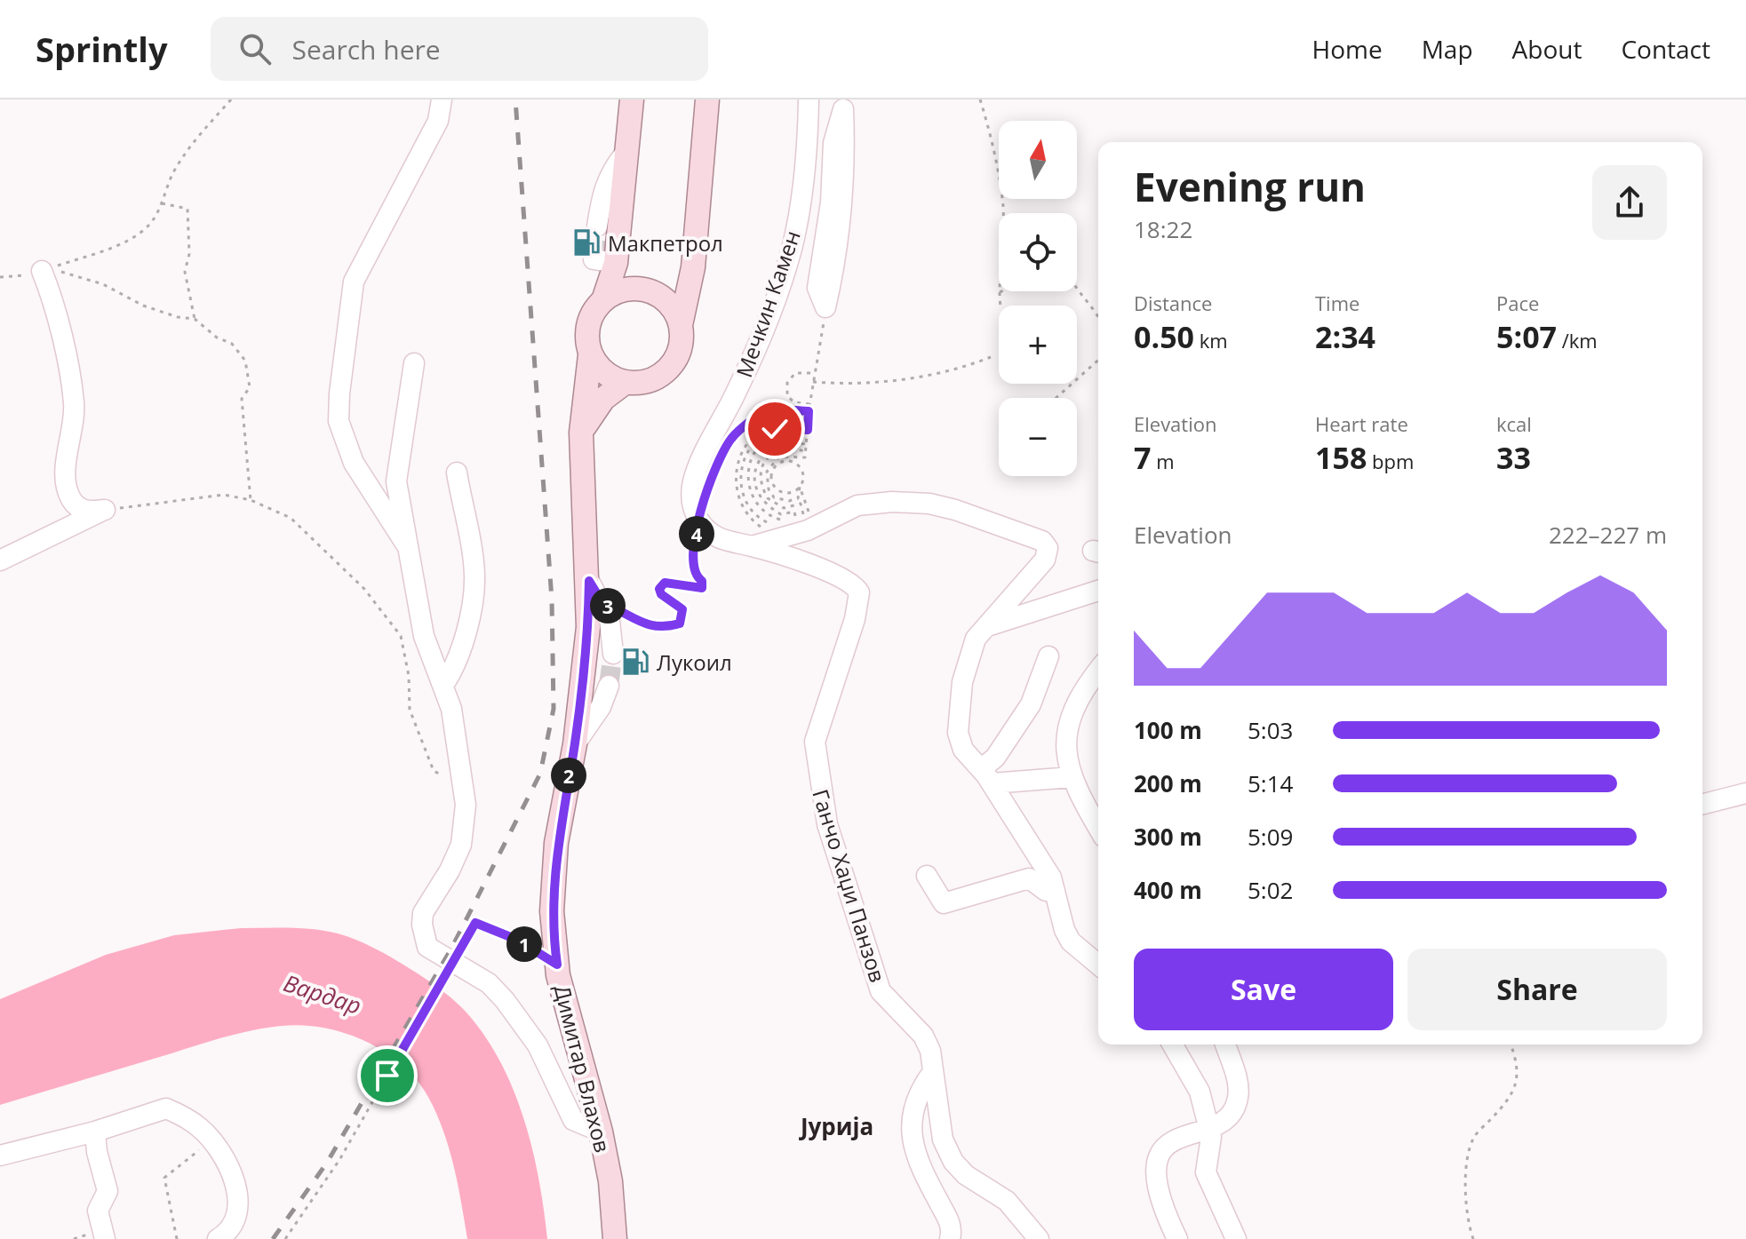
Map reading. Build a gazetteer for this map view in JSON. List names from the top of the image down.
{
  "streets": {
    "main road": ["Димитар Влахов"],
    "street": ["Мечкин Камен", "Ганчо Хаџи Панзов"]
  },
  "districts": ["Јурија"],
  "water": ["Вардар"],
  "places": {
    "fuel station": ["Макпетрол", "Лукоил"]
  },
  "north": "top",
  "page": {
    "header": "Sprintly",
    "search": "Search here",
    "nav": [
      "Home",
      "Map",
      "About",
      "Contact"
    ],
    "map_buttons": ["+", "−"],
    "heading": ["Evening run", "18:22"],
    "stats": [
      ["Distance", "0.50 km"],
      ["Time", "2:34"],
      ["Pace", "5:07 /km"],
      ["Elevation", "7 m"],
      ["Heart rate", "158 bpm"],
      ["kcal", "33"]
    ],
    "chart": ["Elevation", "222–227 m"],
    "pins": [
      "4",
      "3",
      "2",
      "1"
    ],
    "list": [
      {
        "name": "100 m",
        "note": "5:03"
      },
      {
        "name": "200 m",
        "note": "5:14"
      },
      {
        "name": "300 m",
        "note": "5:09"
      },
      {
        "name": "400 m",
        "note": "5:02"
      }
    ],
    "buttons": ["Save", "Share"]
  }
}
